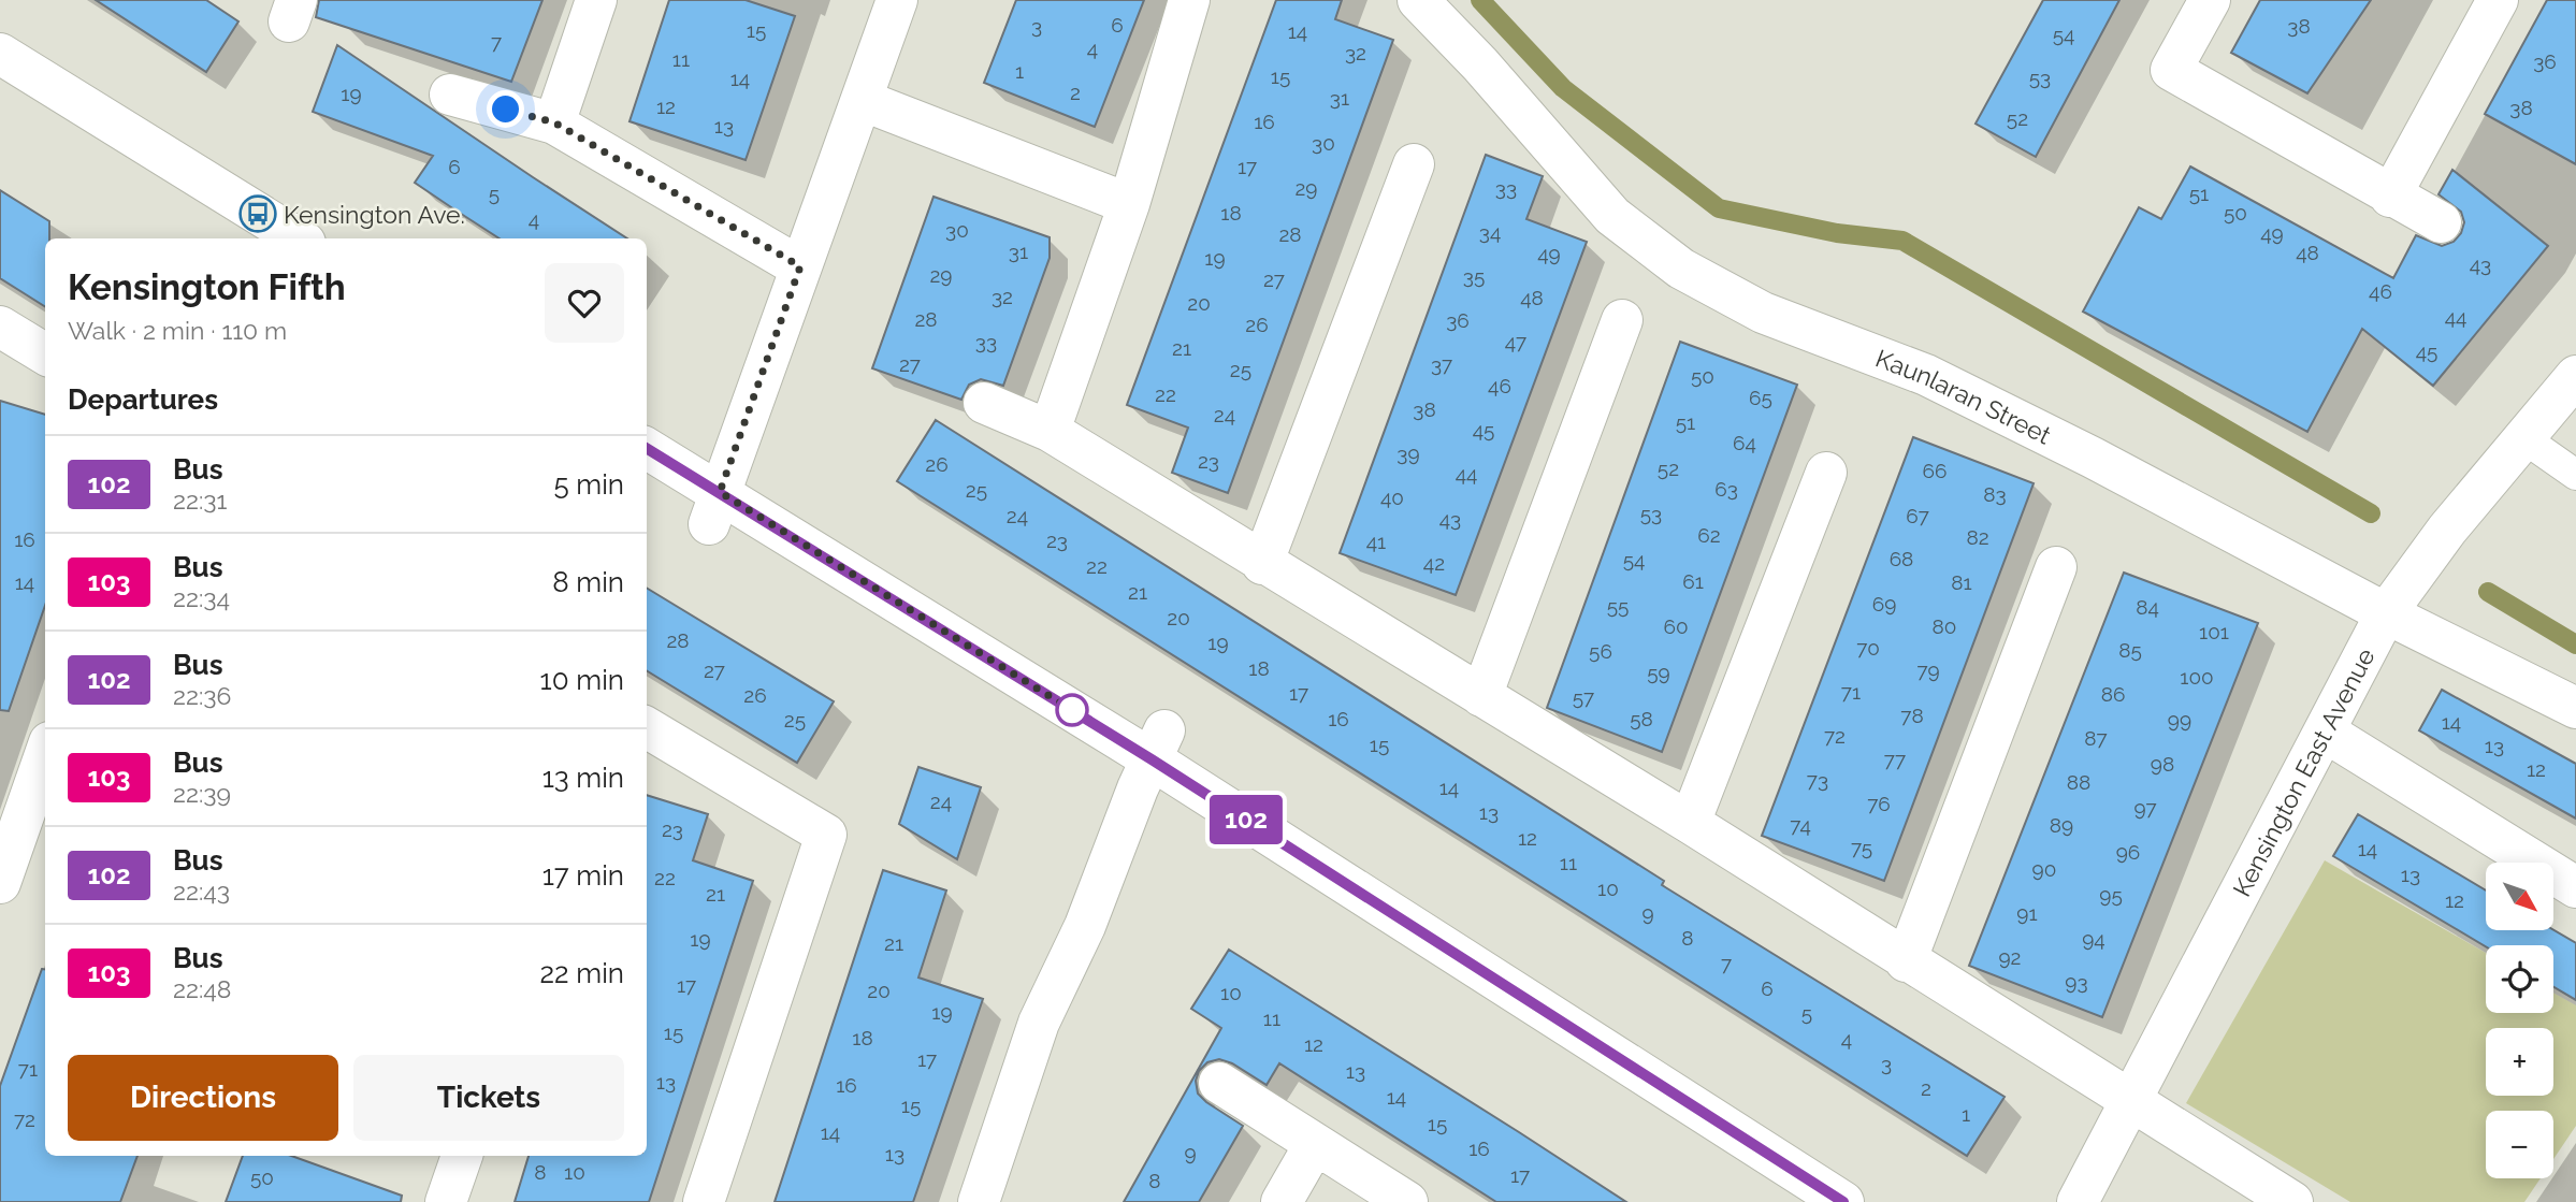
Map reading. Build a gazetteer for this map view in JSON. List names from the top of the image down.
{
  "streets": {
    "street": ["Kaunlaran Street", "Kensington East Avenue"]
  },
  "crossings": [
    ["Kaunlaran Street", "Kensington East Avenue"]
  ],
  "places": {
    "bus stop": ["Kensington Ave."]
  },
  "lines": ["bus line 102"],
  "house_numbers": [
    "6",
    "3",
    "38",
    "15",
    "14",
    "54",
    "7",
    "4",
    "32",
    "11",
    "36",
    "1",
    "15",
    "53",
    "14",
    "2",
    "19",
    "31",
    "12",
    "38",
    "52",
    "16",
    "13",
    "30",
    "6",
    "17",
    "29",
    "33",
    "5",
    "51",
    "18",
    "50",
    "4",
    "30",
    "34",
    "49",
    "28",
    "31",
    "48",
    "49",
    "19",
    "43",
    "29",
    "35",
    "27",
    "46",
    "32",
    "48",
    "20",
    "44",
    "28",
    "36",
    "26",
    "33",
    "47",
    "21",
    "45",
    "27",
    "37",
    "25",
    "50",
    "46",
    "22",
    "65",
    "38",
    "24",
    "51",
    "45",
    "64",
    "39",
    "23",
    "26",
    "52",
    "66",
    "44",
    "63",
    "25",
    "83",
    "40",
    "53",
    "24",
    "67",
    "43",
    "62",
    "82",
    "16",
    "23",
    "41",
    "68",
    "54",
    "42",
    "22",
    "61",
    "14",
    "81",
    "21",
    "69",
    "55",
    "84",
    "20",
    "60",
    "80",
    "101",
    "28",
    "19",
    "70",
    "85",
    "56",
    "18",
    "27",
    "79",
    "59",
    "100",
    "71",
    "17",
    "86",
    "26",
    "57",
    "78",
    "16",
    "58",
    "25",
    "99",
    "14",
    "72",
    "87",
    "15",
    "13",
    "77",
    "98",
    "12",
    "73",
    "88",
    "14",
    "24",
    "76",
    "97",
    "13",
    "74",
    "89",
    "23",
    "12",
    "75",
    "14",
    "96",
    "11",
    "90",
    "13",
    "22",
    "10",
    "21",
    "95",
    "12",
    "9",
    "91",
    "8",
    "19",
    "94",
    "21",
    "92",
    "7",
    "93",
    "17",
    "6",
    "20",
    "10",
    "19",
    "5",
    "11",
    "15",
    "18",
    "4",
    "12",
    "17",
    "3",
    "71",
    "13",
    "13",
    "16",
    "2",
    "14",
    "15",
    "1",
    "72",
    "15",
    "14",
    "16",
    "9",
    "13",
    "8",
    "10",
    "17",
    "50",
    "8"
  ],
  "north": "bottom right",
  "page": {
    "on_map": "102",
    "heading": [
      ["Kensington Fifth", "Walk · 2 min · 110 m"],
      "Departures"
    ],
    "list": [
      {
        "mark": "102",
        "name": "Bus",
        "note": "22:31",
        "value": "5 min"
      },
      {
        "mark": "103",
        "name": "Bus",
        "note": "22:34",
        "value": "8 min"
      },
      {
        "mark": "102",
        "name": "Bus",
        "note": "22:36",
        "value": "10 min"
      },
      {
        "mark": "103",
        "name": "Bus",
        "note": "22:39",
        "value": "13 min"
      },
      {
        "mark": "102",
        "name": "Bus",
        "note": "22:43",
        "value": "17 min"
      },
      {
        "mark": "103",
        "name": "Bus",
        "note": "22:48",
        "value": "22 min"
      }
    ],
    "map_buttons": ["+", "−"],
    "buttons": ["Directions", "Tickets"]
  }
}
